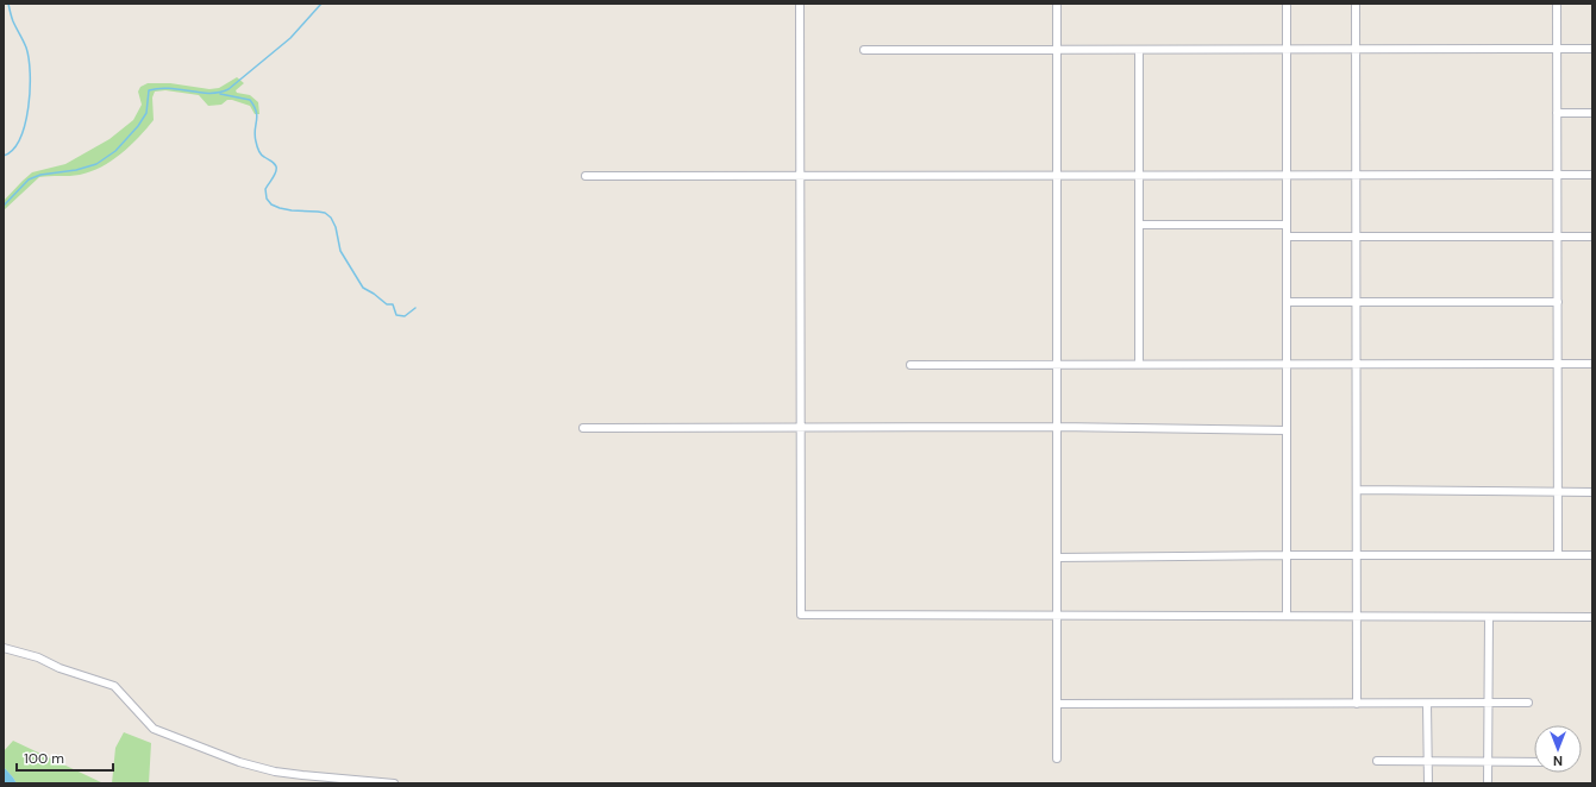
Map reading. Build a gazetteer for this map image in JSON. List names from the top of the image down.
{
  "scale_bar": "100 m",
  "north": "bottom"
}
